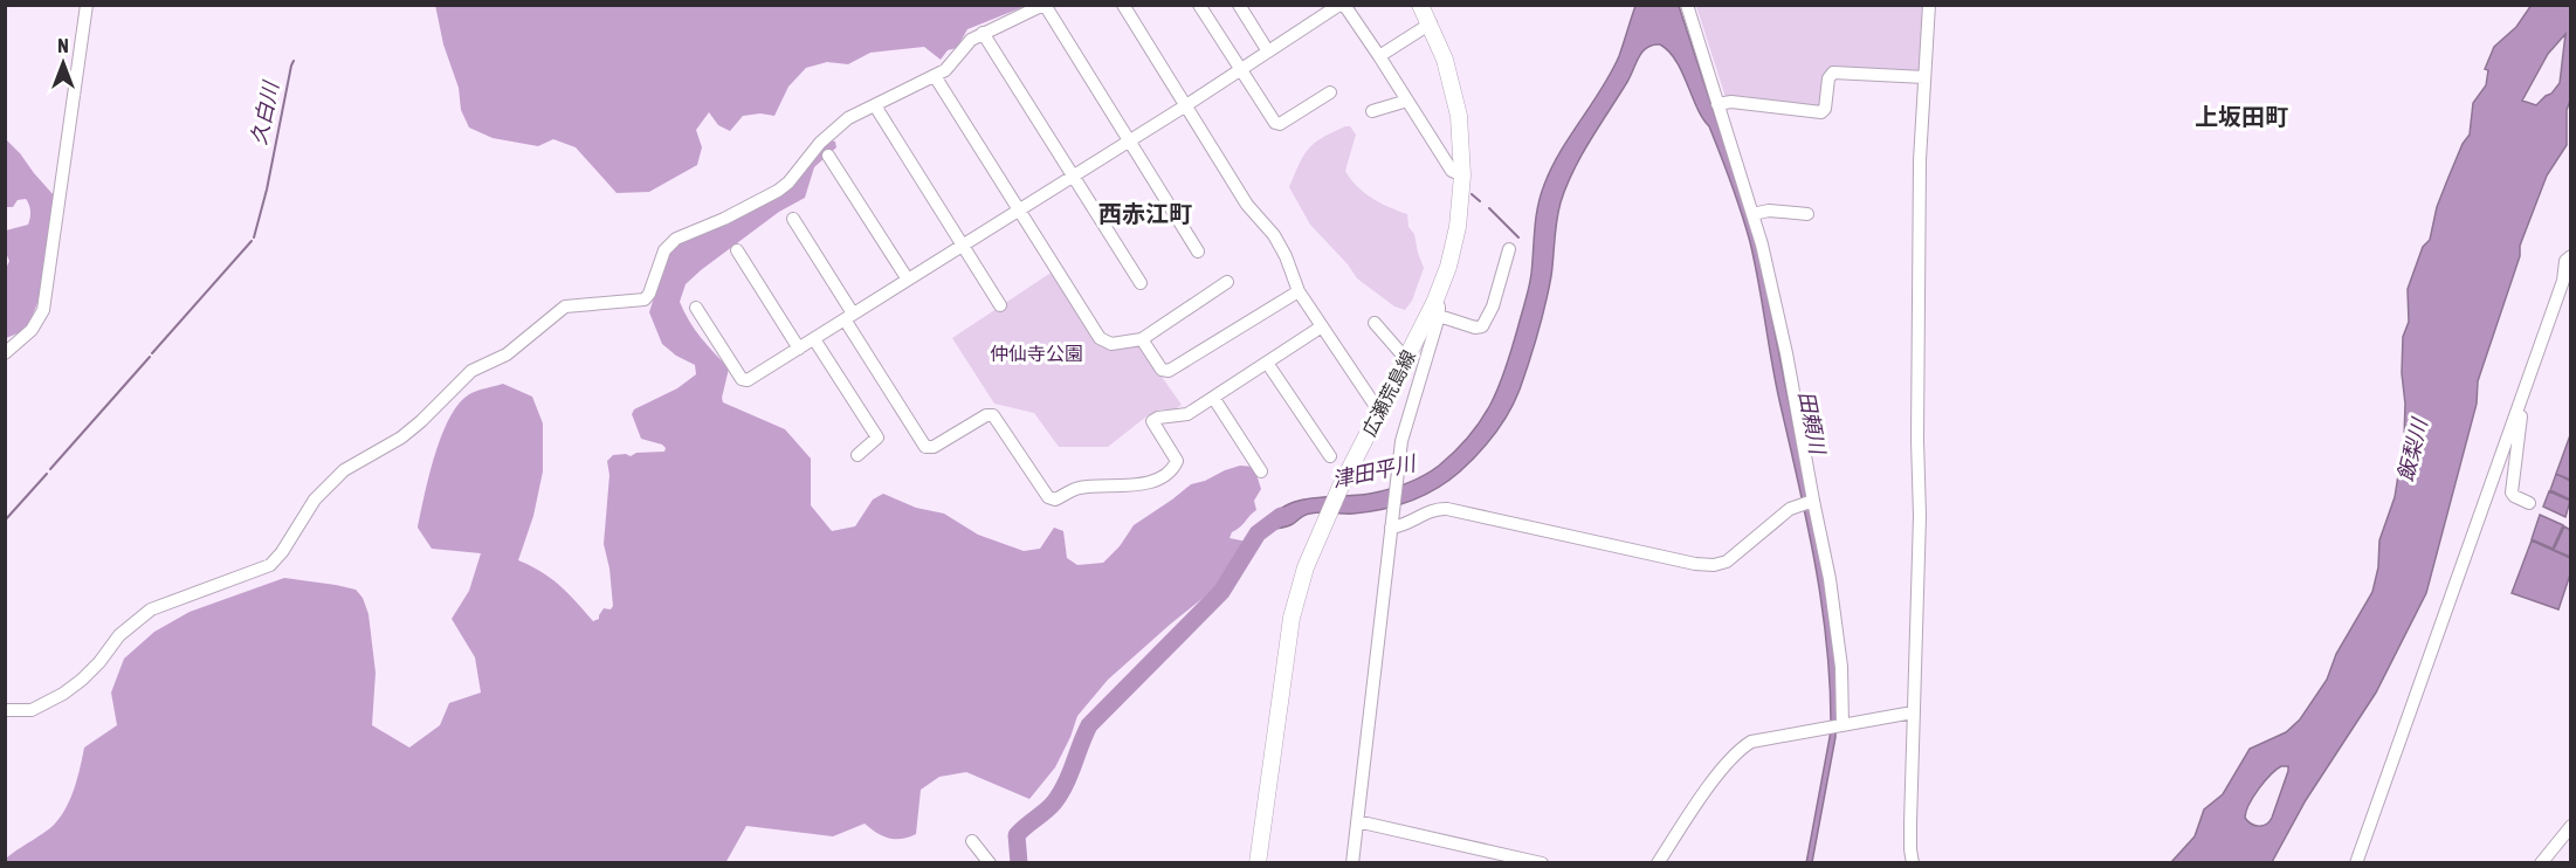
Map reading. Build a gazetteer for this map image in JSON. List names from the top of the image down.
{
  "streets": {
    "main road": ["広瀬荒島線"]
  },
  "districts": ["上坂田町", "西赤江町"],
  "water": [
    "久白川",
    "田頼川",
    "飯梨川",
    "津田平川"
  ],
  "parks": ["仲仙寺公園"],
  "north": "top"
}
